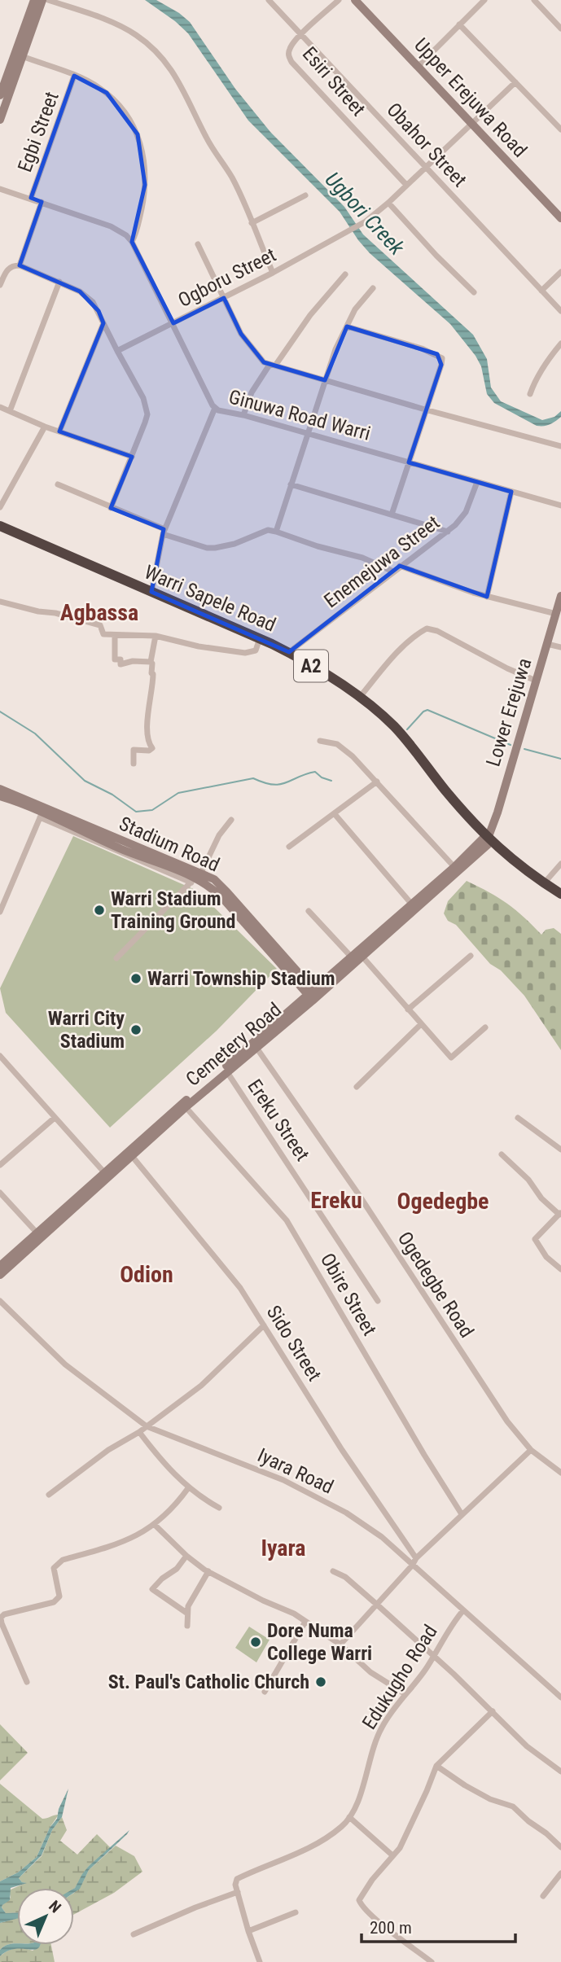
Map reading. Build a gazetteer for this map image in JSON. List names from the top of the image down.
{
  "streets": {
    "highway": ["Warri Sapele Road", "A2"],
    "main road": [
      "Upper Erejuwa Road",
      "Lower Erejuwa",
      "Stadium Road",
      "Cemetery Road"
    ],
    "street": [
      "Esiri Street",
      "Egbi Street",
      "Obahor Street",
      "Ogboru Street",
      "Ginuwa Road Warri",
      "Enemejuwa Street",
      "Ereku Street",
      "Ogedegbe Road",
      "Obire Street",
      "Sido Street",
      "Iyara Road",
      "Edukugho Road"
    ]
  },
  "crossings": [
    ["Esiri Street", "Obahor Street"],
    ["Esiri Street", "Ogboru Street"],
    ["Upper Erejuwa Road", "Ogboru Street"],
    ["Egbi Street", "Ginuwa Road Warri"],
    ["Obahor Street", "Ogboru Street"],
    ["Ogboru Street", "Ginuwa Road Warri"],
    ["Ginuwa Road Warri", "Enemejuwa Street"],
    ["Enemejuwa Street", "Warri Sapele Road"],
    ["Warri Sapele Road", "Lower Erejuwa"],
    ["Warri Sapele Road", "Cemetery Road"],
    ["Lower Erejuwa", "Cemetery Road"],
    ["Stadium Road", "Cemetery Road"],
    ["Cemetery Road", "Ereku Street"],
    ["Cemetery Road", "Ogedegbe Road"],
    ["Cemetery Road", "Obire Street"],
    ["Cemetery Road", "Sido Street"],
    ["Iyara Road", "Edukugho Road"]
  ],
  "districts": [
    "Agbassa",
    "Ereku",
    "Ogedegbe",
    "Odion",
    "Iyara"
  ],
  "water": ["Ugbori Creek"],
  "places": [
    "Warri Stadium Training Ground",
    "Warri Township Stadium",
    "Warri City Stadium",
    "Dore Numa College Warri",
    "St. Paul's Catholic Church"
  ],
  "scale_bar": "200 m",
  "north": "top right"
}
